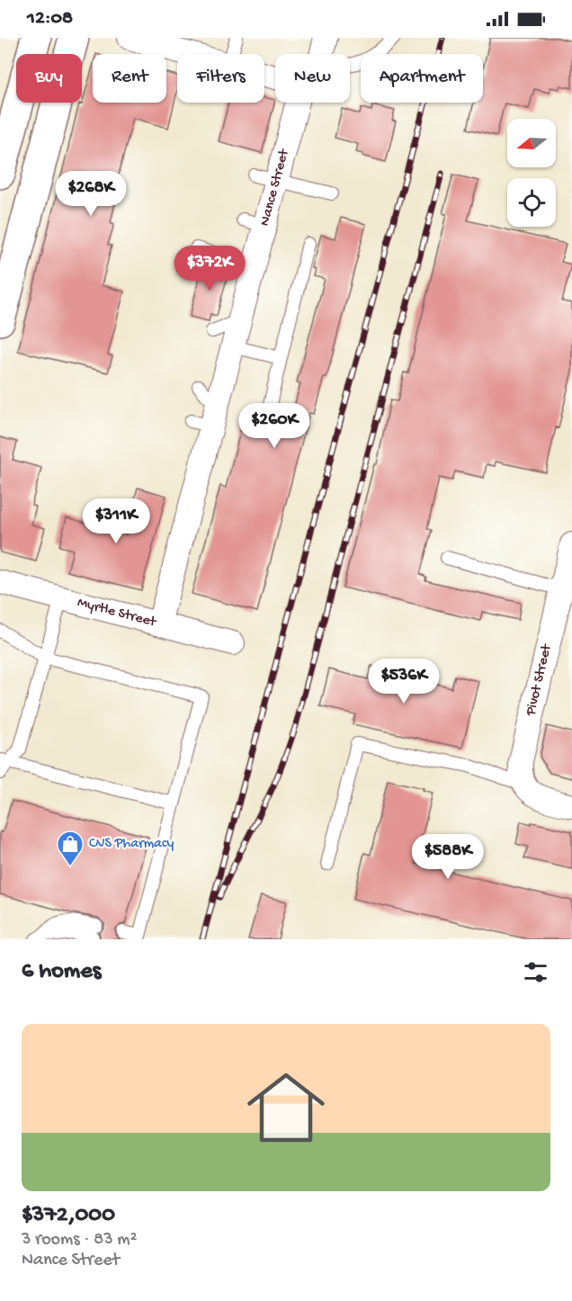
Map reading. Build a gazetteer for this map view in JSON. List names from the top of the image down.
{
  "streets": {
    "street": ["Nance Street", "Myrtle Street", "Pivot Street"]
  },
  "crossings": [
    ["Nance Street", "Myrtle Street"]
  ],
  "places": {
    "shop": ["CVS Pharmacy"]
  },
  "north": "left",
  "page": {
    "status": "12:08",
    "chip": [
      "Buy",
      "Rent",
      "Filters",
      "New",
      "Apartment"
    ],
    "price": [
      "$268K",
      "$372K",
      "$260K",
      "$311K",
      "$536K",
      "$588K"
    ],
    "heading": "6 homes",
    "list": [
      {
        "name": "$372,000",
        "note": "3 rooms · 83 m² · Nance Street"
      }
    ]
  }
}
